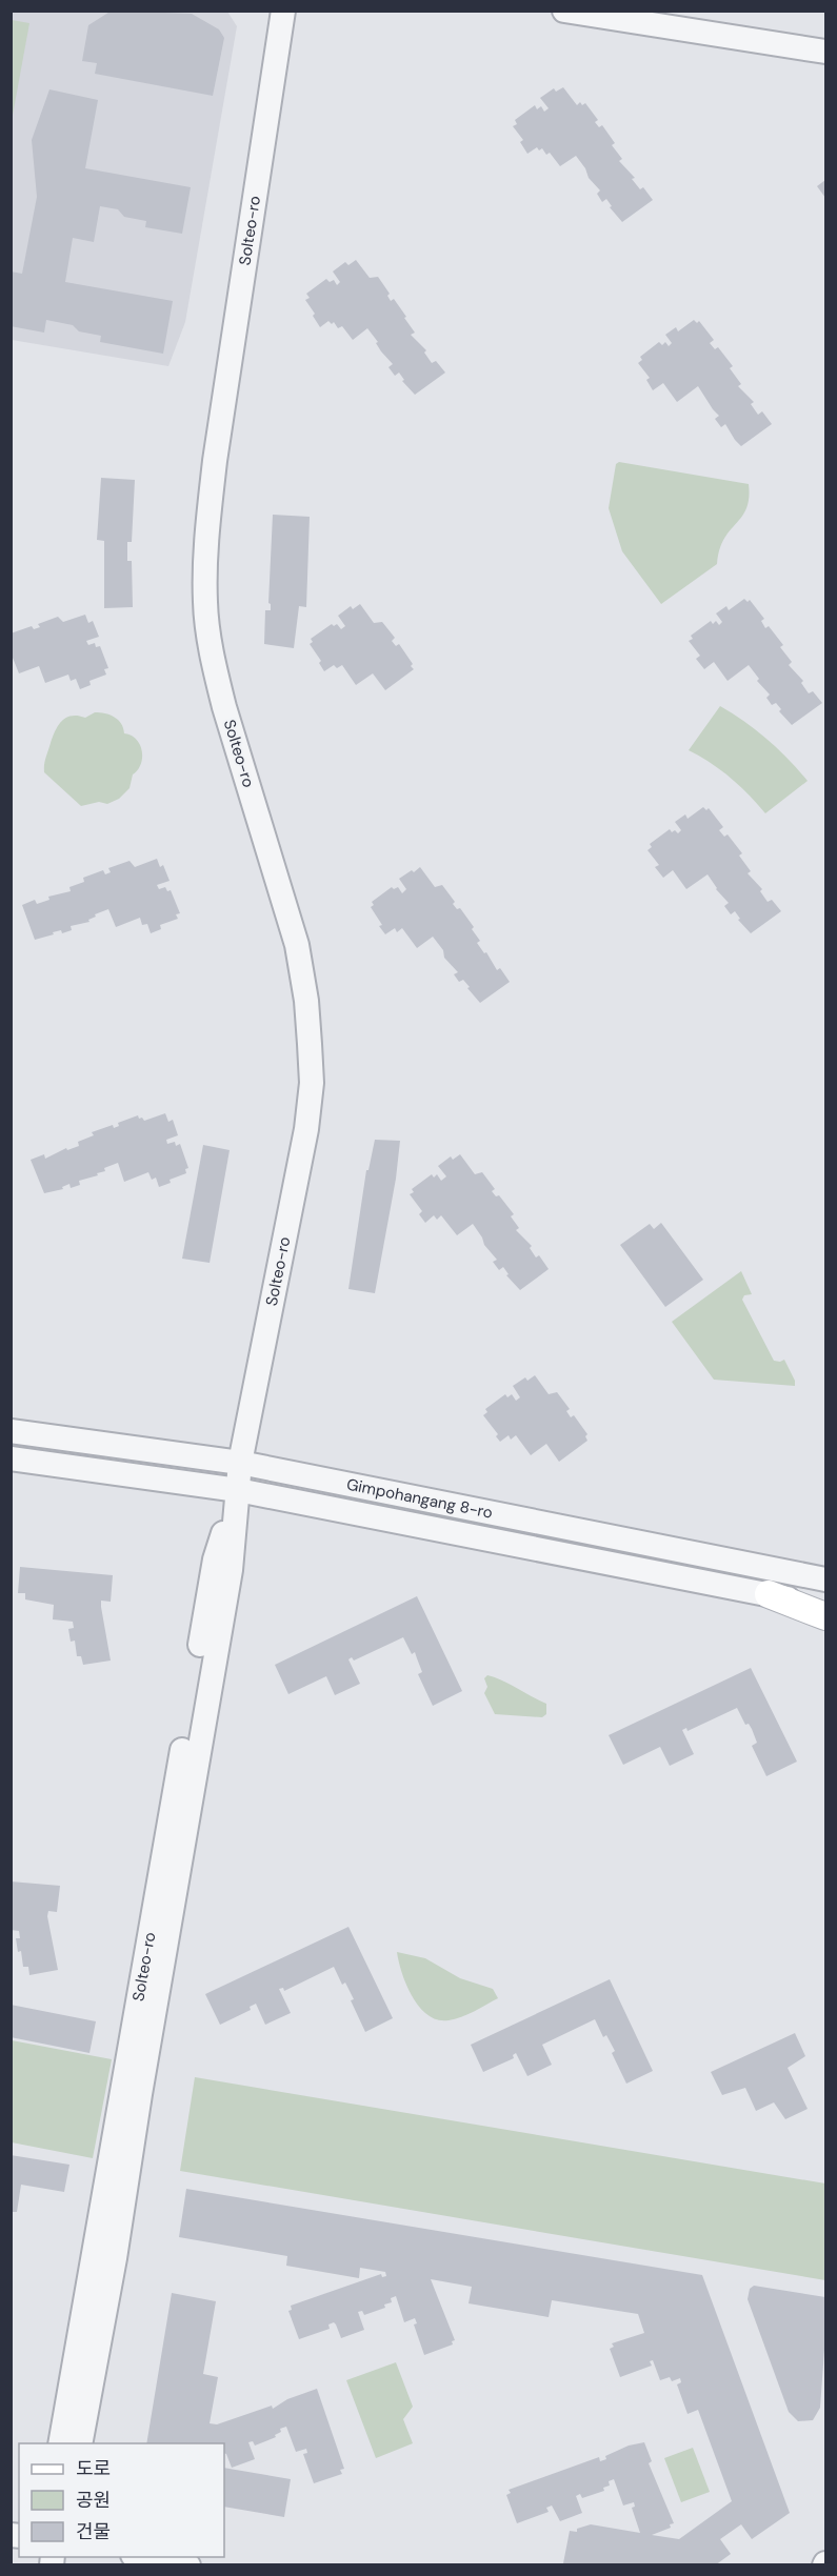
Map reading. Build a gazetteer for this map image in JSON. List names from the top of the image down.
{
  "streets": {
    "street": ["Solteo-ro", "Gimpohangang 8-ro"]
  },
  "crossings": [
    ["Solteo-ro", "Gimpohangang 8-ro"]
  ],
  "legend": ["도로", "공원", "건물"]
}
